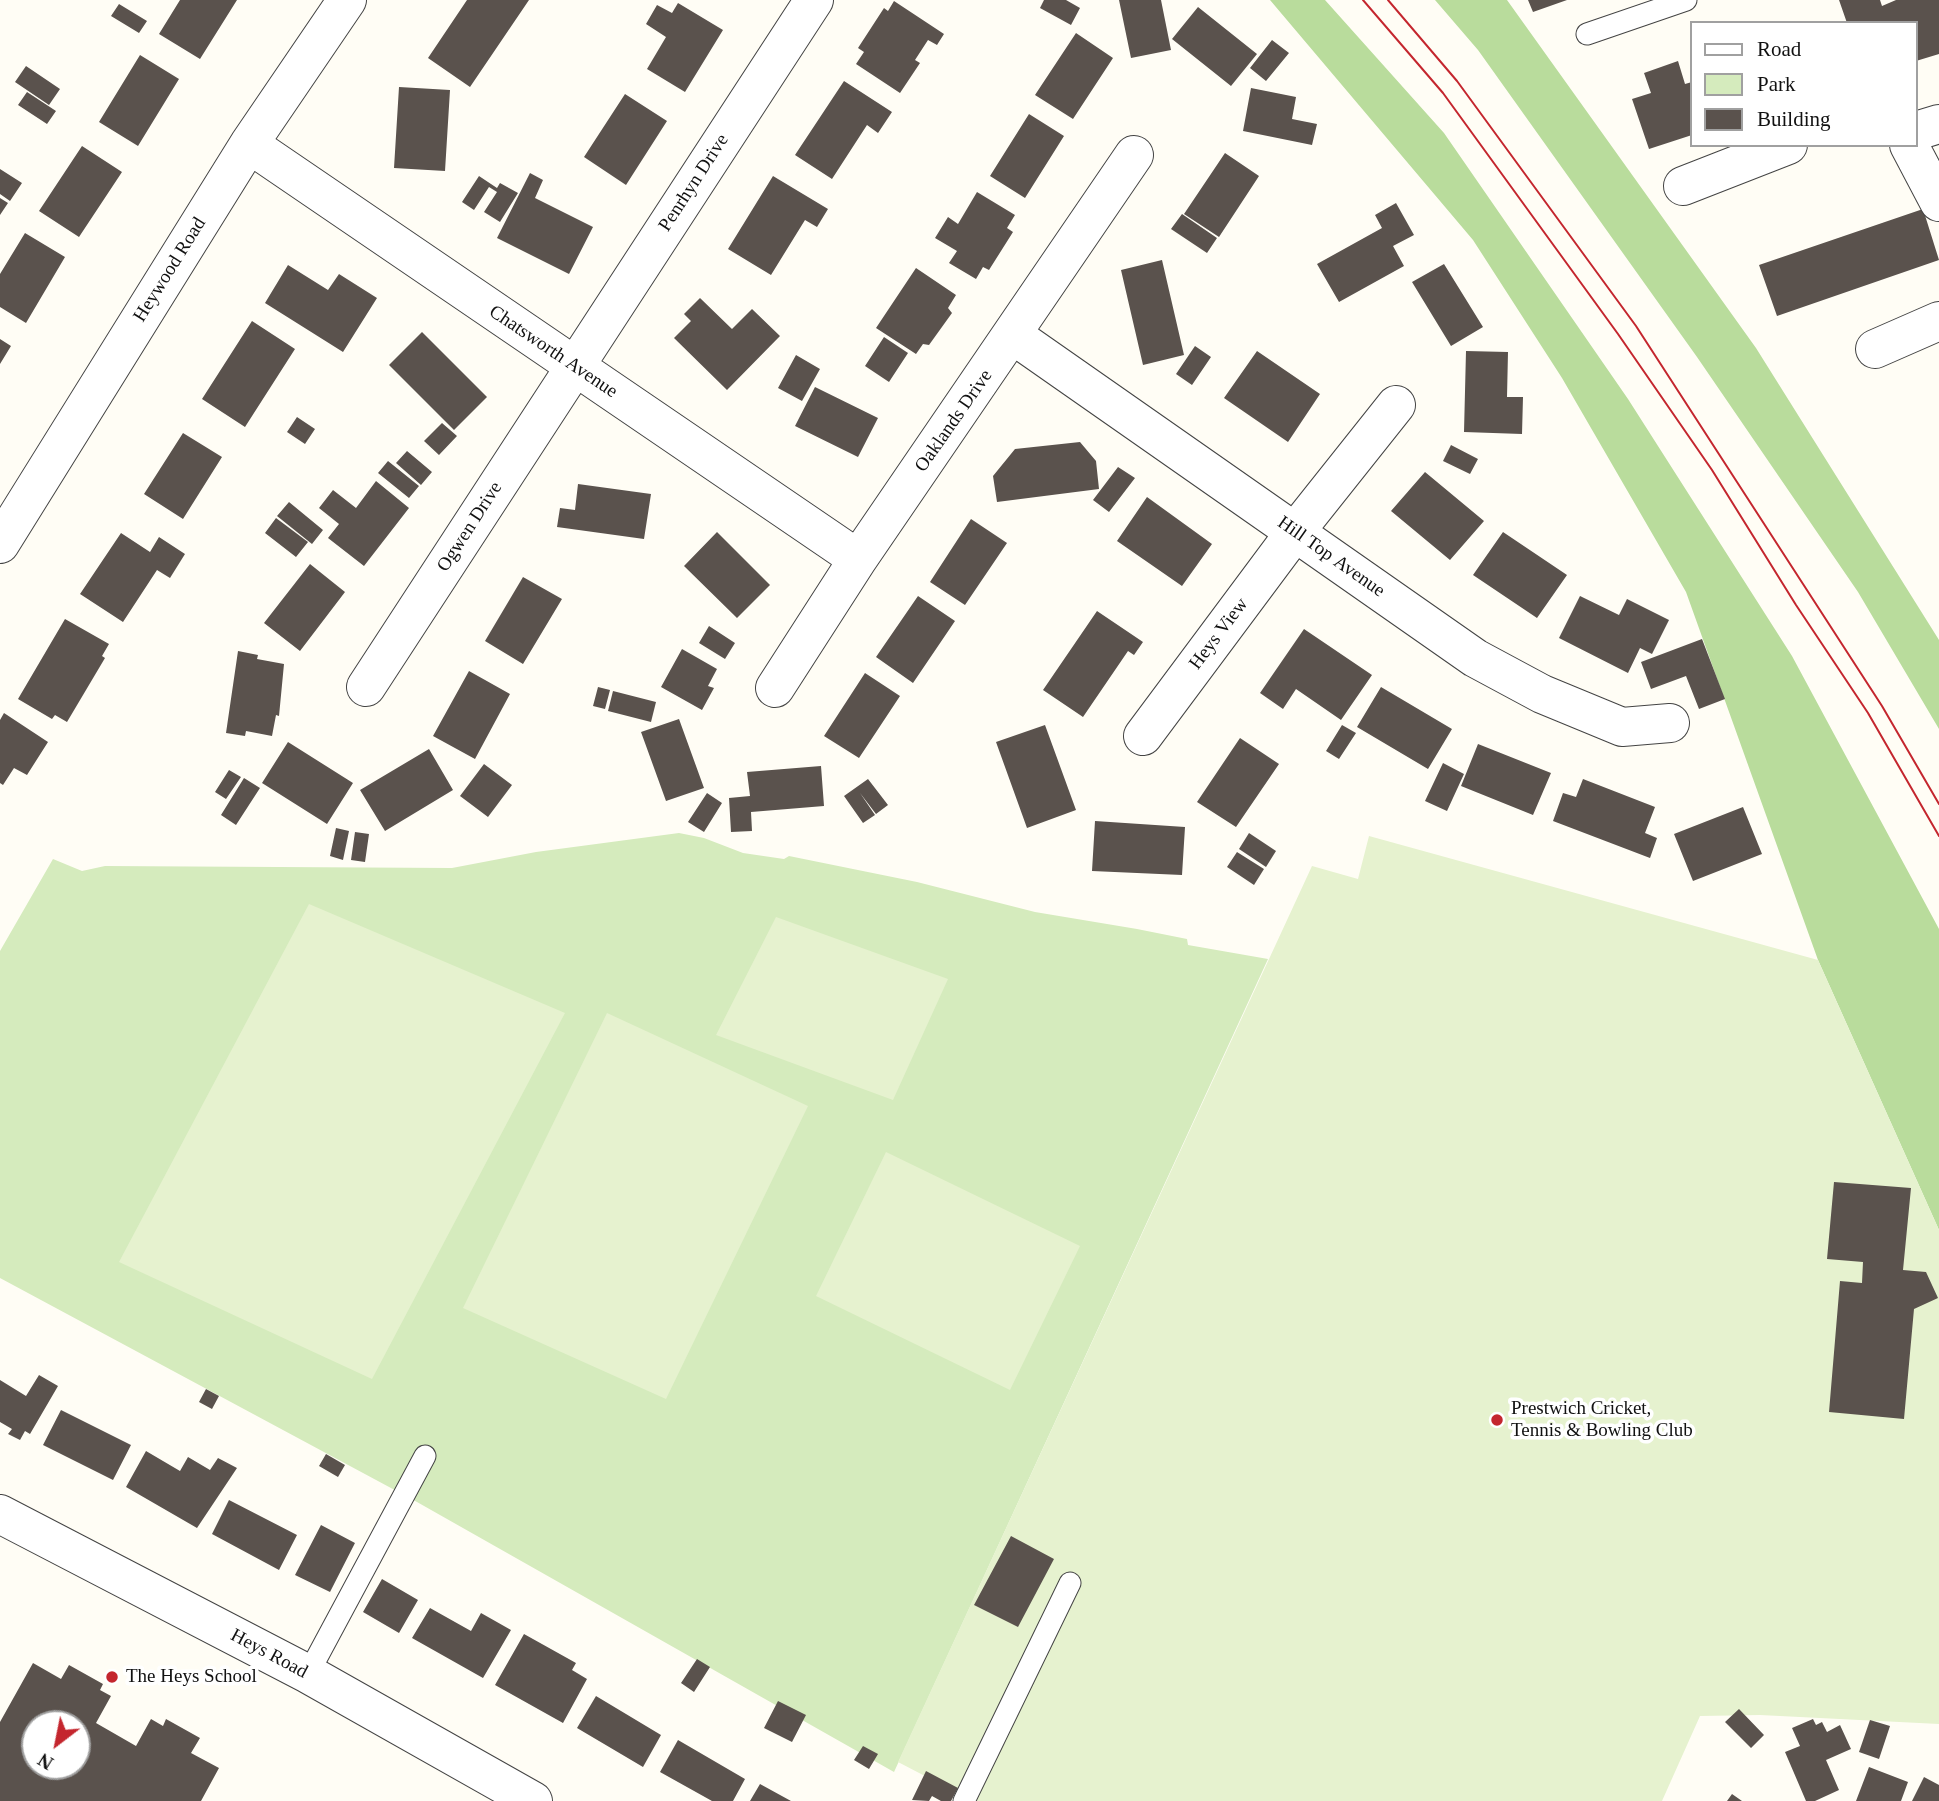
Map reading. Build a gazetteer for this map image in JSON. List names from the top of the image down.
{
  "streets": {
    "street": [
      "Penrhyn Drive",
      "Heywood Road",
      "Chatsworth Avenue",
      "Oaklands Drive",
      "Ogwen Drive",
      "Hill Top Avenue",
      "Heys View",
      "Heys Road"
    ]
  },
  "crossings": [
    ["Penrhyn Drive", "Chatsworth Avenue"],
    ["Penrhyn Drive", "Ogwen Drive"],
    ["Heywood Road", "Chatsworth Avenue"],
    ["Chatsworth Avenue", "Oaklands Drive"],
    ["Chatsworth Avenue", "Ogwen Drive"],
    ["Oaklands Drive", "Hill Top Avenue"],
    ["Hill Top Avenue", "Heys View"]
  ],
  "places": ["Prestwich Cricket, Tennis & Bowling Club", "The Heys School"],
  "legend": ["Road", "Park", "Building"],
  "north": "bottom left"
}
